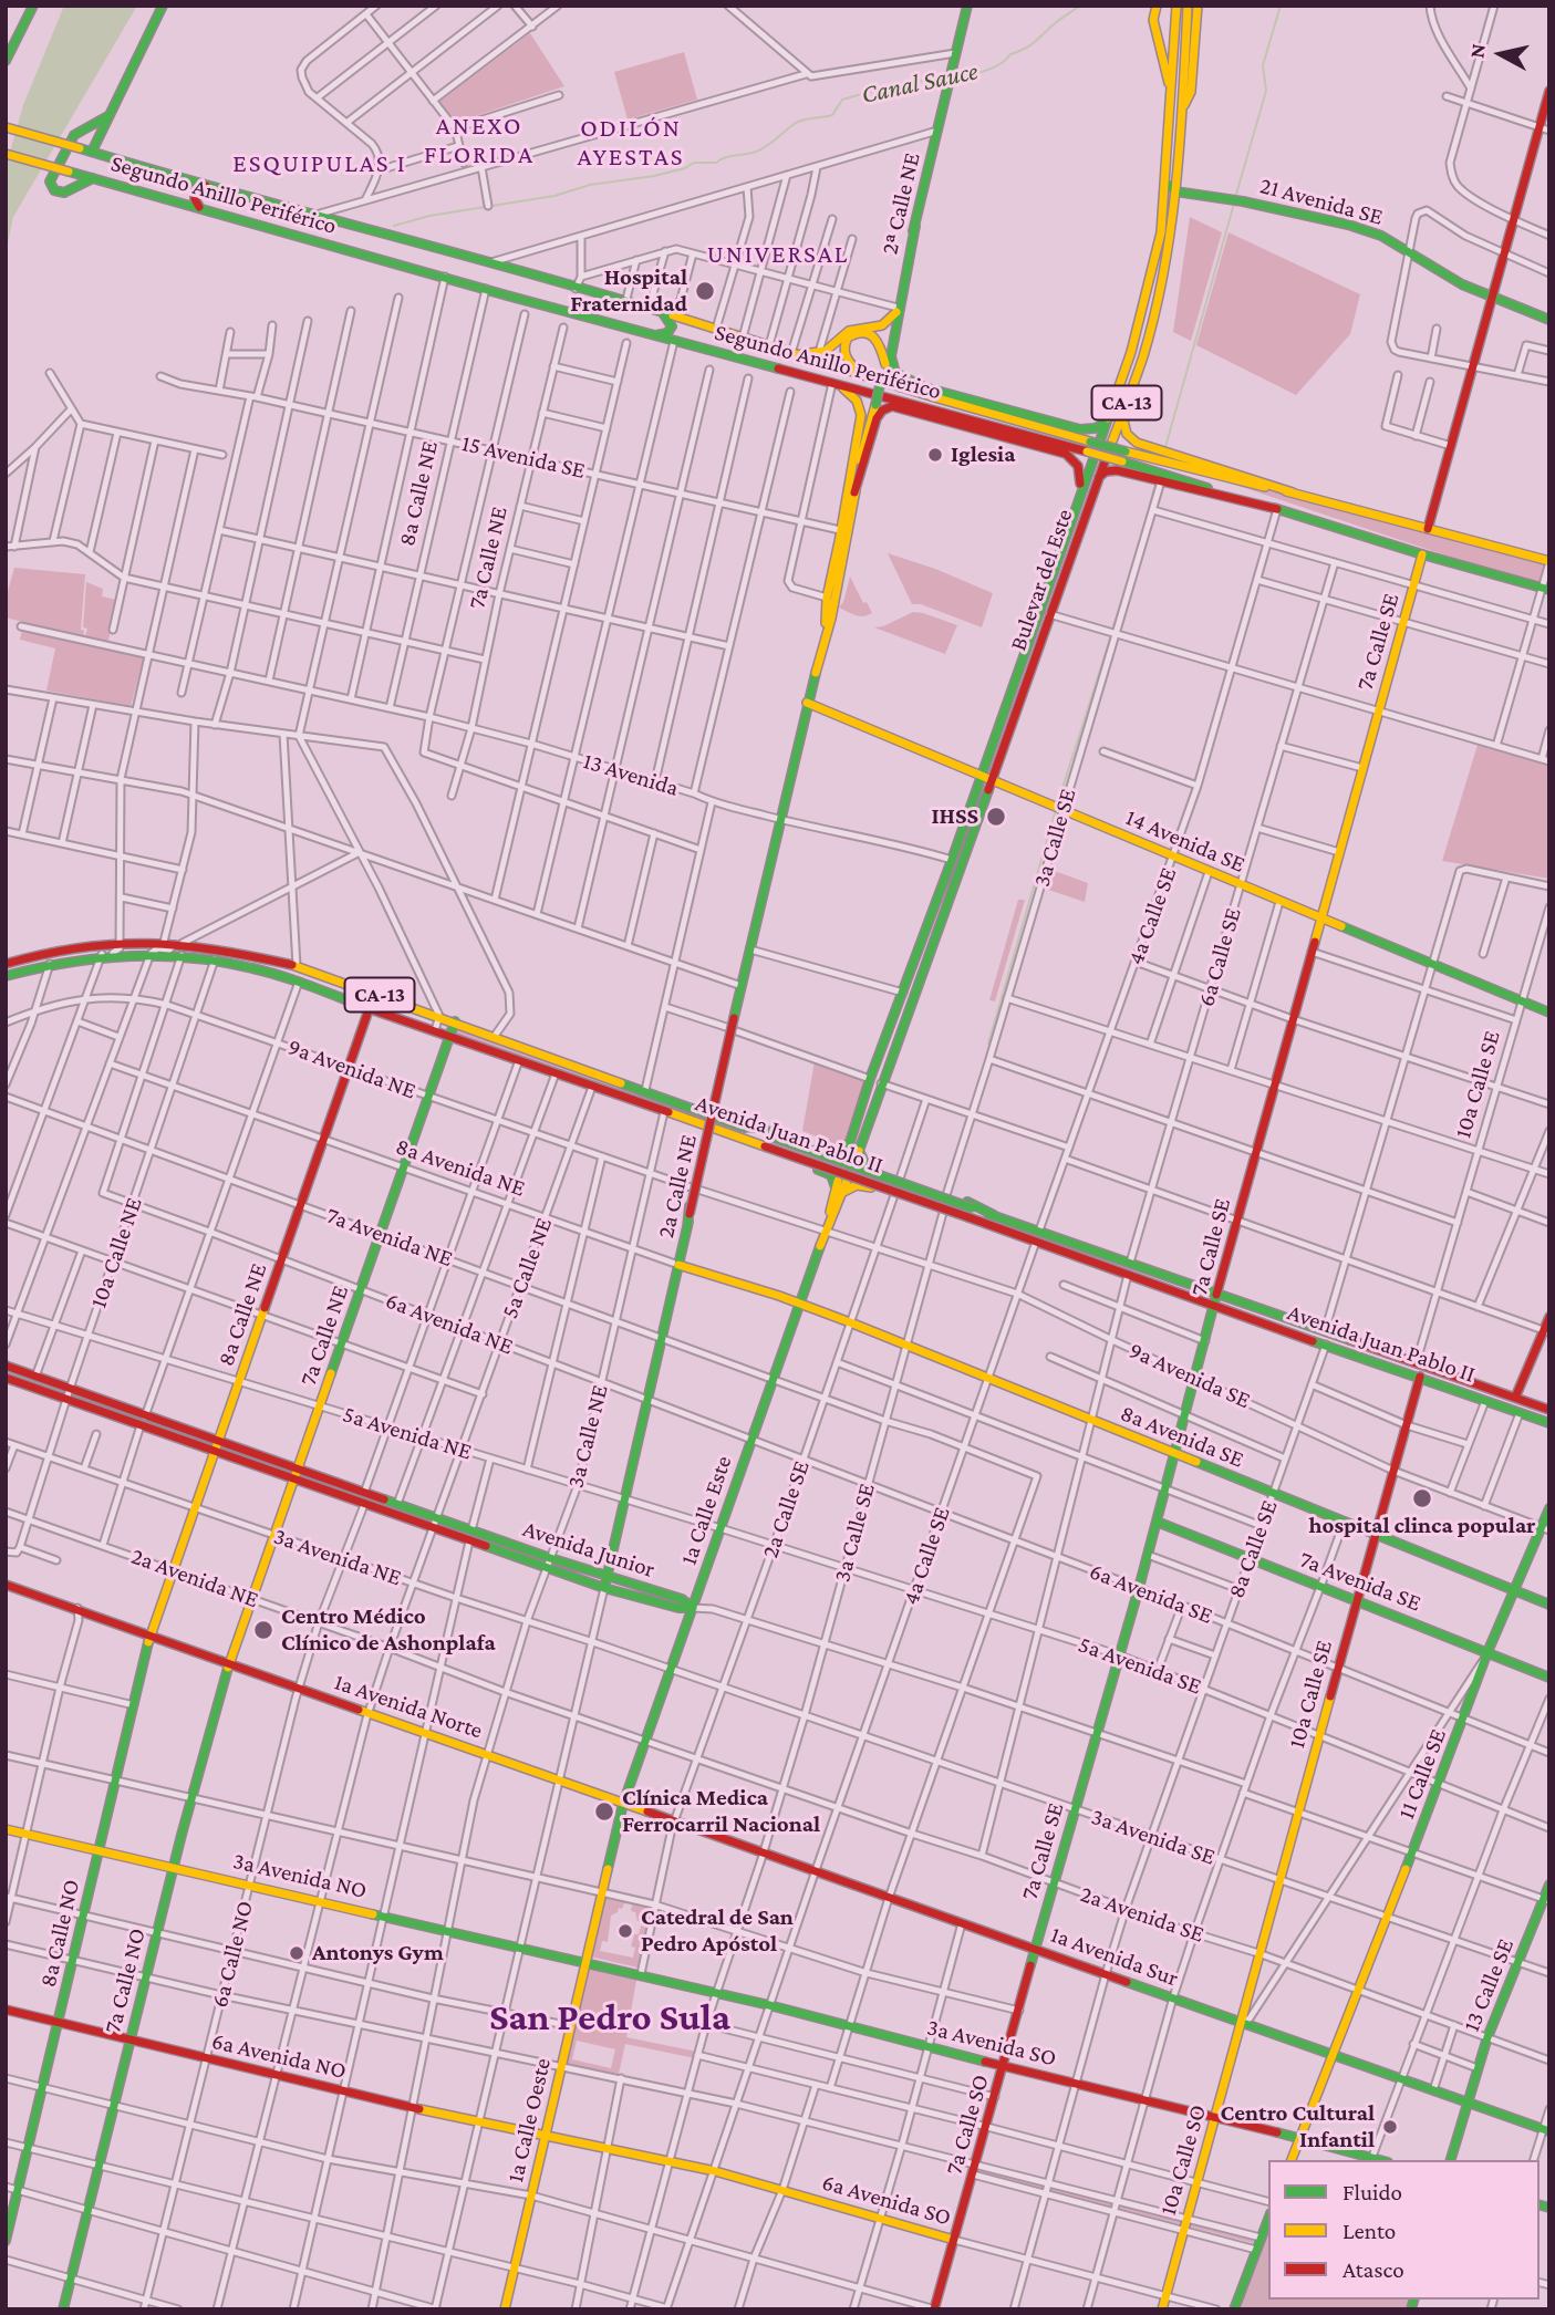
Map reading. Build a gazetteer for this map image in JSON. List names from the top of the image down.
{
  "streets": {
    "main road": [
      "Segundo Anillo Periférico",
      "21 Avenida SE",
      "2ª Calle NE",
      "CA-13",
      "8a Calle NE",
      "7a Calle NE",
      "Bulevar del Este",
      "7a Calle SE",
      "14 Avenida SE",
      "10a Calle SE",
      "Avenida Juan Pablo II",
      "8a Avenida NE",
      "2a Calle NE",
      "8a Avenida SE",
      "1a Calle Este",
      "Avenida Junior",
      "7a Avenida SE",
      "1a Avenida Norte",
      "11 Calle SE",
      "3a Avenida NO",
      "8a Calle NO",
      "1a Avenida Sur",
      "7a Calle NO",
      "13 Calle SE",
      "3a Avenida SO",
      "6a Avenida NO",
      "1a Calle Oeste",
      "7a Calle SO",
      "10a Calle SO",
      "6a Avenida SO"
    ],
    "street": [
      "15 Avenida SE",
      "13 Avenida",
      "3a Calle SE",
      "4a Calle SE",
      "6a Calle SE",
      "9a Avenida NE",
      "7a Avenida NE",
      "10a Calle NE",
      "5a Calle NE",
      "6a Avenida NE",
      "9a Avenida SE",
      "5a Avenida NE",
      "3a Calle NE",
      "2a Calle SE",
      "8a Calle SE",
      "3a Avenida NE",
      "2a Avenida NE",
      "6a Avenida SE",
      "5a Avenida SE",
      "3a Avenida SE",
      "2a Avenida SE",
      "6a Calle NO"
    ]
  },
  "crossings": [
    ["Segundo Anillo Periférico", "8a Calle NE"],
    ["Segundo Anillo Periférico", "7a Calle SE"],
    ["Segundo Anillo Periférico", "4a Calle SE"],
    ["21 Avenida SE", "Bulevar del Este"],
    ["2ª Calle NE", "2a Calle NE"],
    ["15 Avenida SE", "8a Calle NE"],
    ["15 Avenida SE", "7a Calle NE"],
    ["8a Calle NE", "13 Avenida"],
    ["8a Calle NE", "9a Avenida NE"],
    ["8a Calle NE", "Avenida Juan Pablo II"],
    ["8a Calle NE", "8a Avenida NE"],
    ["8a Calle NE", "7a Avenida NE"],
    ["8a Calle NE", "6a Avenida NE"],
    ["8a Calle NE", "5a Avenida NE"],
    ["8a Calle NE", "Avenida Junior"],
    ["8a Calle NE", "3a Avenida NE"],
    ["8a Calle NE", "2a Avenida NE"],
    ["8a Calle NE", "1a Avenida Norte"],
    ["8a Calle NE", "8a Calle NO"],
    ["7a Calle NE", "13 Avenida"],
    ["7a Calle NE", "9a Avenida NE"],
    ["7a Calle NE", "Avenida Juan Pablo II"],
    ["7a Calle NE", "8a Avenida NE"],
    ["7a Calle NE", "7a Avenida NE"],
    ["7a Calle NE", "6a Avenida NE"],
    ["7a Calle NE", "5a Avenida NE"],
    ["7a Calle NE", "Avenida Junior"],
    ["7a Calle NE", "3a Avenida NE"],
    ["7a Calle NE", "2a Avenida NE"],
    ["7a Calle NE", "1a Avenida Norte"],
    ["7a Calle NE", "7a Calle NO"],
    ["Bulevar del Este", "13 Avenida"],
    ["Bulevar del Este", "14 Avenida SE"],
    ["Bulevar del Este", "1a Calle Este"],
    ["7a Calle SE", "14 Avenida SE"],
    ["7a Calle SE", "Avenida Juan Pablo II"],
    ["7a Calle SE", "9a Avenida SE"],
    ["7a Calle SE", "8a Avenida SE"],
    ["7a Calle SE", "7a Avenida SE"],
    ["7a Calle SE", "6a Avenida SE"],
    ["7a Calle SE", "5a Avenida SE"],
    ["7a Calle SE", "3a Avenida SE"],
    ["7a Calle SE", "2a Avenida SE"],
    ["7a Calle SE", "1a Avenida Sur"],
    ["7a Calle SE", "7a Calle SO"],
    ["13 Avenida", "2a Calle NE"],
    ["3a Calle SE", "14 Avenida SE"],
    ["3a Calle SE", "9a Avenida SE"],
    ["3a Calle SE", "8a Avenida SE"],
    ["3a Calle SE", "6a Avenida SE"],
    ["3a Calle SE", "5a Avenida SE"],
    ["3a Calle SE", "3a Avenida SE"],
    ["3a Calle SE", "2a Avenida SE"],
    ["3a Calle SE", "1a Avenida Sur"],
    ["3a Calle SE", "3a Avenida SO"],
    ["3a Calle SE", "6a Avenida SO"],
    ["14 Avenida SE", "4a Calle SE"],
    ["14 Avenida SE", "6a Calle SE"],
    ["14 Avenida SE", "10a Calle SE"],
    ["14 Avenida SE", "2a Calle NE"],
    ["4a Calle SE", "Avenida Juan Pablo II"],
    ["4a Calle SE", "9a Avenida SE"],
    ["4a Calle SE", "8a Avenida SE"],
    ["4a Calle SE", "6a Avenida SE"],
    ["4a Calle SE", "5a Avenida SE"],
    ["4a Calle SE", "3a Avenida SE"],
    ["4a Calle SE", "2a Avenida SE"],
    ["4a Calle SE", "1a Avenida Sur"],
    ["4a Calle SE", "3a Avenida SO"],
    ["4a Calle SE", "6a Avenida SO"],
    ["6a Calle SE", "Avenida Juan Pablo II"],
    ["9a Avenida NE", "10a Calle NE"],
    ["9a Avenida NE", "5a Calle NE"],
    ["9a Avenida NE", "9a Avenida SE"],
    ["9a Avenida NE", "3a Calle NE"],
    ["9a Avenida NE", "1a Calle Este"],
    ["10a Calle SE", "Avenida Juan Pablo II"],
    ["10a Calle SE", "9a Avenida SE"],
    ["10a Calle SE", "8a Avenida SE"],
    ["10a Calle SE", "7a Avenida SE"],
    ["10a Calle SE", "6a Avenida SE"],
    ["10a Calle SE", "5a Avenida SE"],
    ["10a Calle SE", "3a Avenida SE"],
    ["10a Calle SE", "2a Avenida SE"],
    ["10a Calle SE", "1a Avenida Sur"],
    ["10a Calle SE", "10a Calle SO"],
    ["Avenida Juan Pablo II", "10a Calle NE"],
    ["Avenida Juan Pablo II", "5a Calle NE"],
    ["Avenida Juan Pablo II", "3a Calle NE"],
    ["Avenida Juan Pablo II", "8a Calle SE"],
    ["8a Avenida NE", "2a Calle NE"],
    ["8a Avenida NE", "10a Calle NE"],
    ["8a Avenida NE", "5a Calle NE"],
    ["8a Avenida NE", "3a Calle NE"],
    ["8a Avenida NE", "8a Avenida SE"],
    ["8a Avenida NE", "1a Calle Este"],
    ["2a Calle NE", "7a Avenida NE"],
    ["2a Calle NE", "6a Avenida NE"],
    ["2a Calle NE", "5a Avenida NE"],
    ["2a Calle NE", "Avenida Junior"],
    ["2a Calle NE", "3a Avenida NE"],
    ["2a Calle NE", "2a Avenida NE"],
    ["2a Calle NE", "1a Avenida Norte"],
    ["2a Calle NE", "3a Avenida NO"],
    ["2a Calle NE", "6a Avenida NO"],
    ["7a Avenida NE", "10a Calle NE"],
    ["7a Avenida NE", "5a Calle NE"],
    ["7a Avenida NE", "6a Avenida NE"],
    ["7a Avenida NE", "3a Calle NE"],
    ["7a Avenida NE", "1a Calle Este"],
    ["10a Calle NE", "6a Avenida NE"],
    ["10a Calle NE", "5a Avenida NE"],
    ["10a Calle NE", "Avenida Junior"],
    ["10a Calle NE", "3a Avenida NE"],
    ["10a Calle NE", "2a Avenida NE"],
    ["5a Calle NE", "6a Avenida NE"],
    ["5a Calle NE", "5a Avenida NE"],
    ["5a Calle NE", "Avenida Junior"],
    ["5a Calle NE", "3a Avenida NE"],
    ["5a Calle NE", "2a Avenida NE"],
    ["5a Calle NE", "1a Avenida Norte"],
    ["5a Calle NE", "3a Avenida NO"],
    ["5a Calle NE", "6a Avenida NO"],
    ["6a Avenida NE", "3a Calle NE"],
    ["6a Avenida NE", "1a Calle Este"],
    ["6a Avenida NE", "6a Avenida SE"],
    ["9a Avenida SE", "2a Calle SE"],
    ["9a Avenida SE", "1a Calle Este"],
    ["9a Avenida SE", "8a Calle SE"],
    ["9a Avenida SE", "11 Calle SE"],
    ["5a Avenida NE", "3a Calle NE"],
    ["5a Avenida NE", "1a Calle Este"],
    ["5a Avenida NE", "5a Avenida SE"],
    ["3a Calle NE", "Avenida Junior"],
    ["3a Calle NE", "3a Avenida NE"],
    ["3a Calle NE", "2a Avenida NE"],
    ["3a Calle NE", "1a Avenida Norte"],
    ["3a Calle NE", "3a Avenida NO"],
    ["3a Calle NE", "6a Avenida NO"],
    ["8a Avenida SE", "2a Calle SE"],
    ["8a Avenida SE", "1a Calle Este"],
    ["8a Avenida SE", "8a Calle SE"],
    ["8a Avenida SE", "11 Calle SE"],
    ["2a Calle SE", "6a Avenida SE"],
    ["2a Calle SE", "5a Avenida SE"],
    ["2a Calle SE", "3a Avenida SE"],
    ["2a Calle SE", "2a Avenida SE"],
    ["2a Calle SE", "1a Avenida Sur"],
    ["2a Calle SE", "3a Avenida SO"],
    ["1a Calle Este", "Avenida Junior"],
    ["1a Calle Este", "3a Avenida NE"],
    ["1a Calle Este", "2a Avenida NE"],
    ["1a Calle Este", "6a Avenida SE"],
    ["1a Calle Este", "5a Avenida SE"],
    ["1a Calle Este", "1a Avenida Norte"],
    ["1a Calle Este", "3a Avenida SE"],
    ["1a Calle Este", "2a Avenida SE"],
    ["1a Calle Este", "1a Avenida Sur"],
    ["1a Calle Este", "1a Calle Oeste"],
    ["Avenida Junior", "6a Calle NO"],
    ["8a Calle SE", "7a Avenida SE"],
    ["8a Calle SE", "6a Avenida SE"],
    ["8a Calle SE", "5a Avenida SE"],
    ["8a Calle SE", "3a Avenida SE"],
    ["8a Calle SE", "2a Avenida SE"],
    ["8a Calle SE", "1a Avenida Sur"],
    ["8a Calle SE", "3a Avenida SO"],
    ["8a Calle SE", "6a Avenida SO"],
    ["3a Avenida NE", "3a Avenida SE"],
    ["3a Avenida NE", "6a Calle NO"],
    ["2a Avenida NE", "2a Avenida SE"],
    ["2a Avenida NE", "6a Calle NO"],
    ["7a Avenida SE", "11 Calle SE"],
    ["6a Avenida SE", "11 Calle SE"],
    ["5a Avenida SE", "11 Calle SE"],
    ["1a Avenida Norte", "8a Calle NO"],
    ["1a Avenida Norte", "6a Calle NO"],
    ["1a Avenida Norte", "1a Avenida Sur"],
    ["1a Avenida Norte", "7a Calle NO"],
    ["1a Avenida Norte", "1a Calle Oeste"],
    ["11 Calle SE", "3a Avenida SE"],
    ["11 Calle SE", "2a Avenida SE"],
    ["11 Calle SE", "1a Avenida Sur"],
    ["11 Calle SE", "3a Avenida SO"],
    ["3a Avenida SE", "13 Calle SE"],
    ["3a Avenida NO", "8a Calle NO"],
    ["3a Avenida NO", "6a Calle NO"],
    ["3a Avenida NO", "7a Calle NO"],
    ["3a Avenida NO", "3a Avenida SO"],
    ["3a Avenida NO", "1a Calle Oeste"],
    ["2a Avenida SE", "13 Calle SE"],
    ["8a Calle NO", "6a Avenida NO"],
    ["6a Calle NO", "6a Avenida NO"],
    ["1a Avenida Sur", "13 Calle SE"],
    ["1a Avenida Sur", "1a Calle Oeste"],
    ["1a Avenida Sur", "7a Calle SO"],
    ["1a Avenida Sur", "10a Calle SO"],
    ["7a Calle NO", "6a Avenida NO"],
    ["3a Avenida SO", "1a Calle Oeste"],
    ["3a Avenida SO", "7a Calle SO"],
    ["3a Avenida SO", "10a Calle SO"],
    ["6a Avenida NO", "1a Calle Oeste"],
    ["6a Avenida NO", "6a Avenida SO"],
    ["1a Calle Oeste", "6a Avenida SO"],
    ["7a Calle SO", "6a Avenida SO"],
    ["10a Calle SO", "6a Avenida SO"]
  ],
  "districts": [
    "ANEXO FLORIDA",
    "ODILÓN AYESTAS",
    "ESQUIPULAS I",
    "UNIVERSAL",
    "San Pedro Sula"
  ],
  "water": ["Canal Sauce"],
  "places": [
    "Hospital Fraternidad",
    "Iglesia",
    "IHSS",
    "hospital clinca popular",
    "Centro Médico Clínico de Ashonplafa",
    "Clínica Medica Ferrocarril Nacional",
    "Catedral de San Pedro Apóstol",
    "Antonys Gym",
    "Centro Cultural Infantil"
  ],
  "legend": ["Fluido", "Lento", "Atasco"],
  "north": "left"
}
